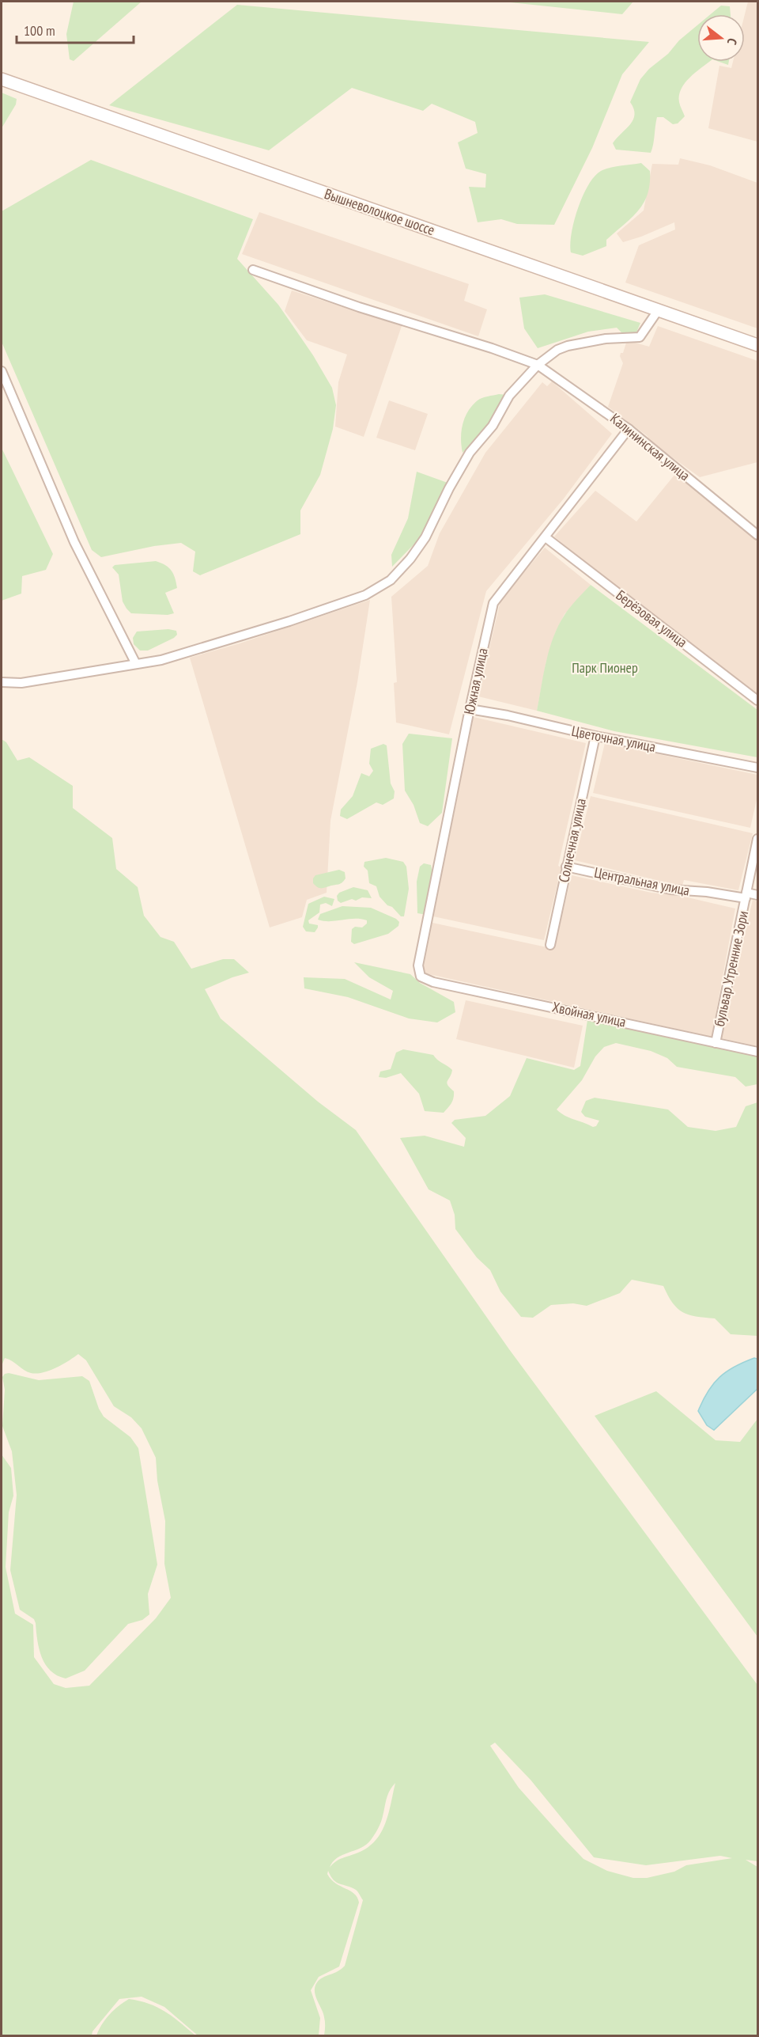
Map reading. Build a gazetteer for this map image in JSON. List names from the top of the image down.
{
  "streets": {
    "main road": ["Вышневолоцкое шоссе"],
    "street": [
      "Калининская улица",
      "Берёзовая улица",
      "Южная улица",
      "Цветочная улица",
      "Солнечная улица",
      "Центральная улица",
      "бульвар Утренние Зори",
      "Хвойная улица"
    ]
  },
  "crossings": [
    ["Калининская улица", "Южная улица"],
    ["Берёзовая улица", "Южная улица"],
    ["Южная улица", "Цветочная улица"],
    ["Южная улица", "Хвойная улица"],
    ["Цветочная улица", "Солнечная улица"],
    ["Солнечная улица", "Центральная улица"],
    ["Центральная улица", "бульвар Утренние Зори"],
    ["бульвар Утренние Зори", "Хвойная улица"]
  ],
  "parks": ["Парк Пионер"],
  "scale_bar": "100 m",
  "north": "right"
}
